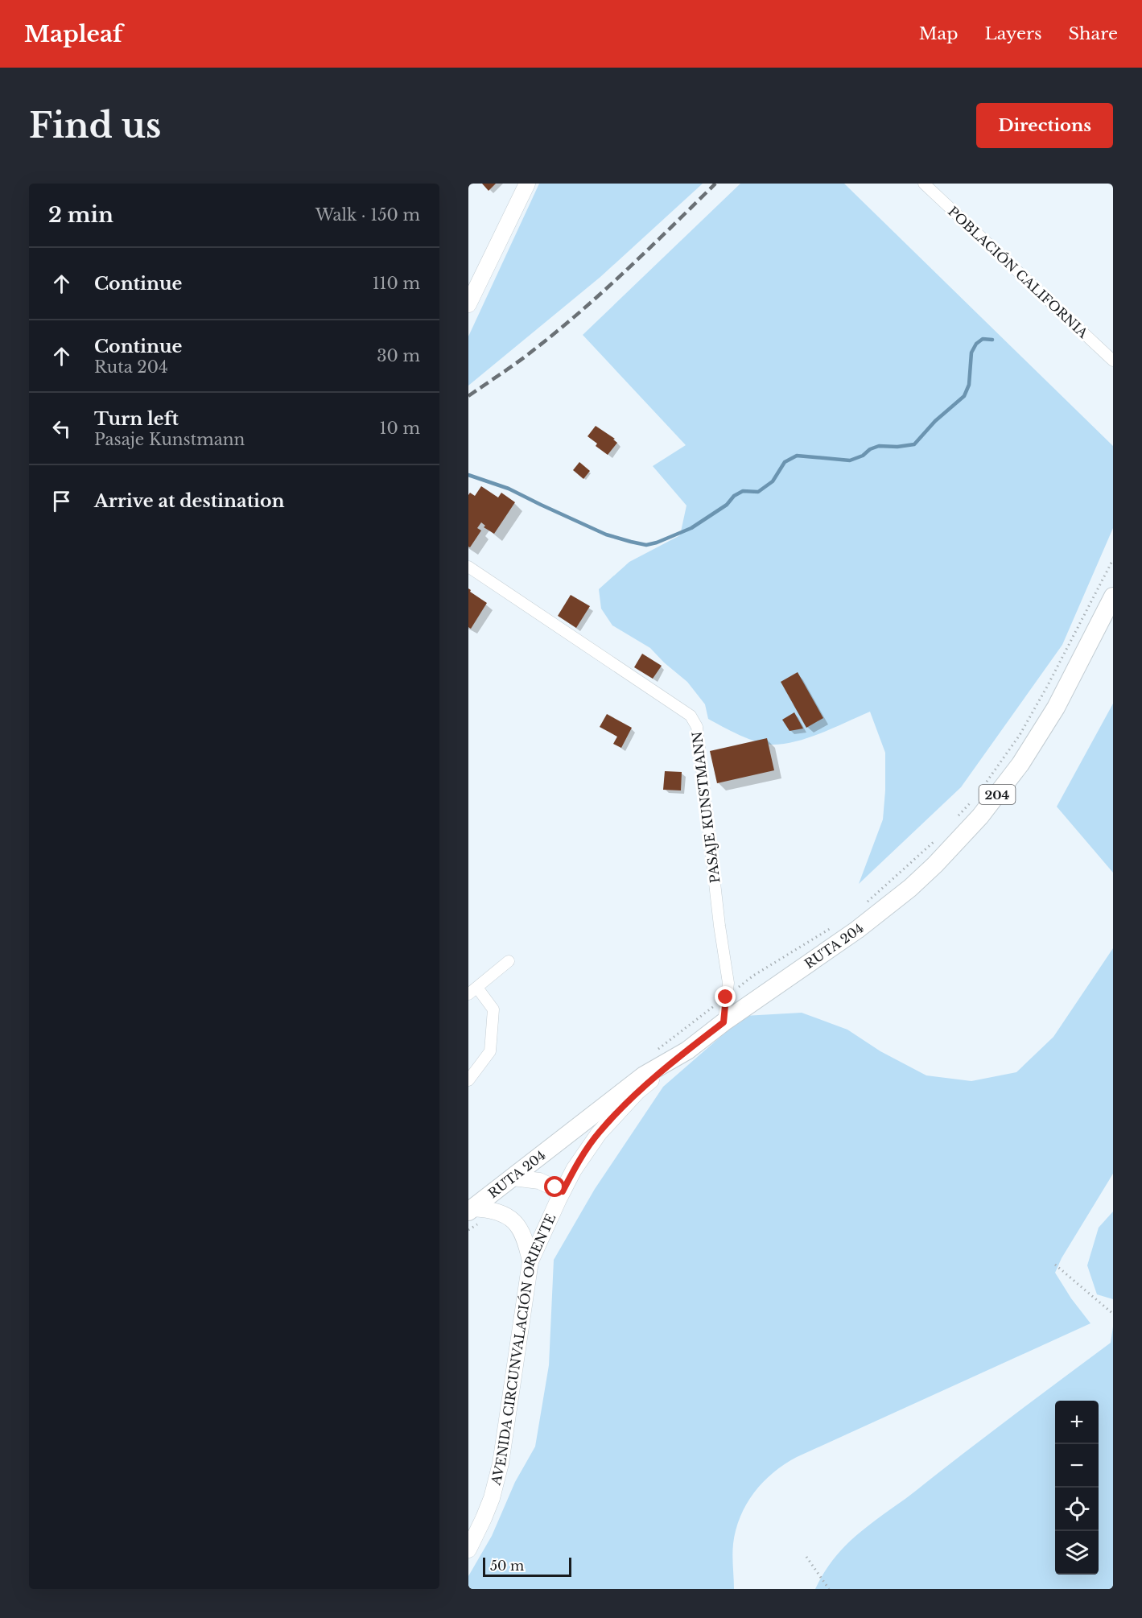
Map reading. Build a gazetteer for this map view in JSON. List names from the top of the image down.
{
  "streets": {
    "main road": ["204", "RUTA 204", "AVENIDA CIRCUNVALACIÓN ORIENTE"],
    "street": ["POBLACIÓN CALIFORNIA", "PASAJE KUNSTMANN"]
  },
  "crossings": [
    ["PASAJE KUNSTMANN", "RUTA 204"],
    ["RUTA 204", "AVENIDA CIRCUNVALACIÓN ORIENTE"]
  ],
  "scale_bar": "50 m",
  "page": {
    "header": "Mapleaf",
    "nav": ["Map", "Layers", "Share"],
    "buttons": "Directions",
    "title": "Find us",
    "heading": ["2 min", "Walk · 150 m"],
    "list": [
      ["Continue", "110 m"],
      ["Continue", "Ruta 204", "30 m"],
      ["Turn left", "Pasaje Kunstmann", "10 m"],
      "Arrive at destination"
    ],
    "map_buttons": ["+", "−"],
    "scale": "50 m"
  }
}
